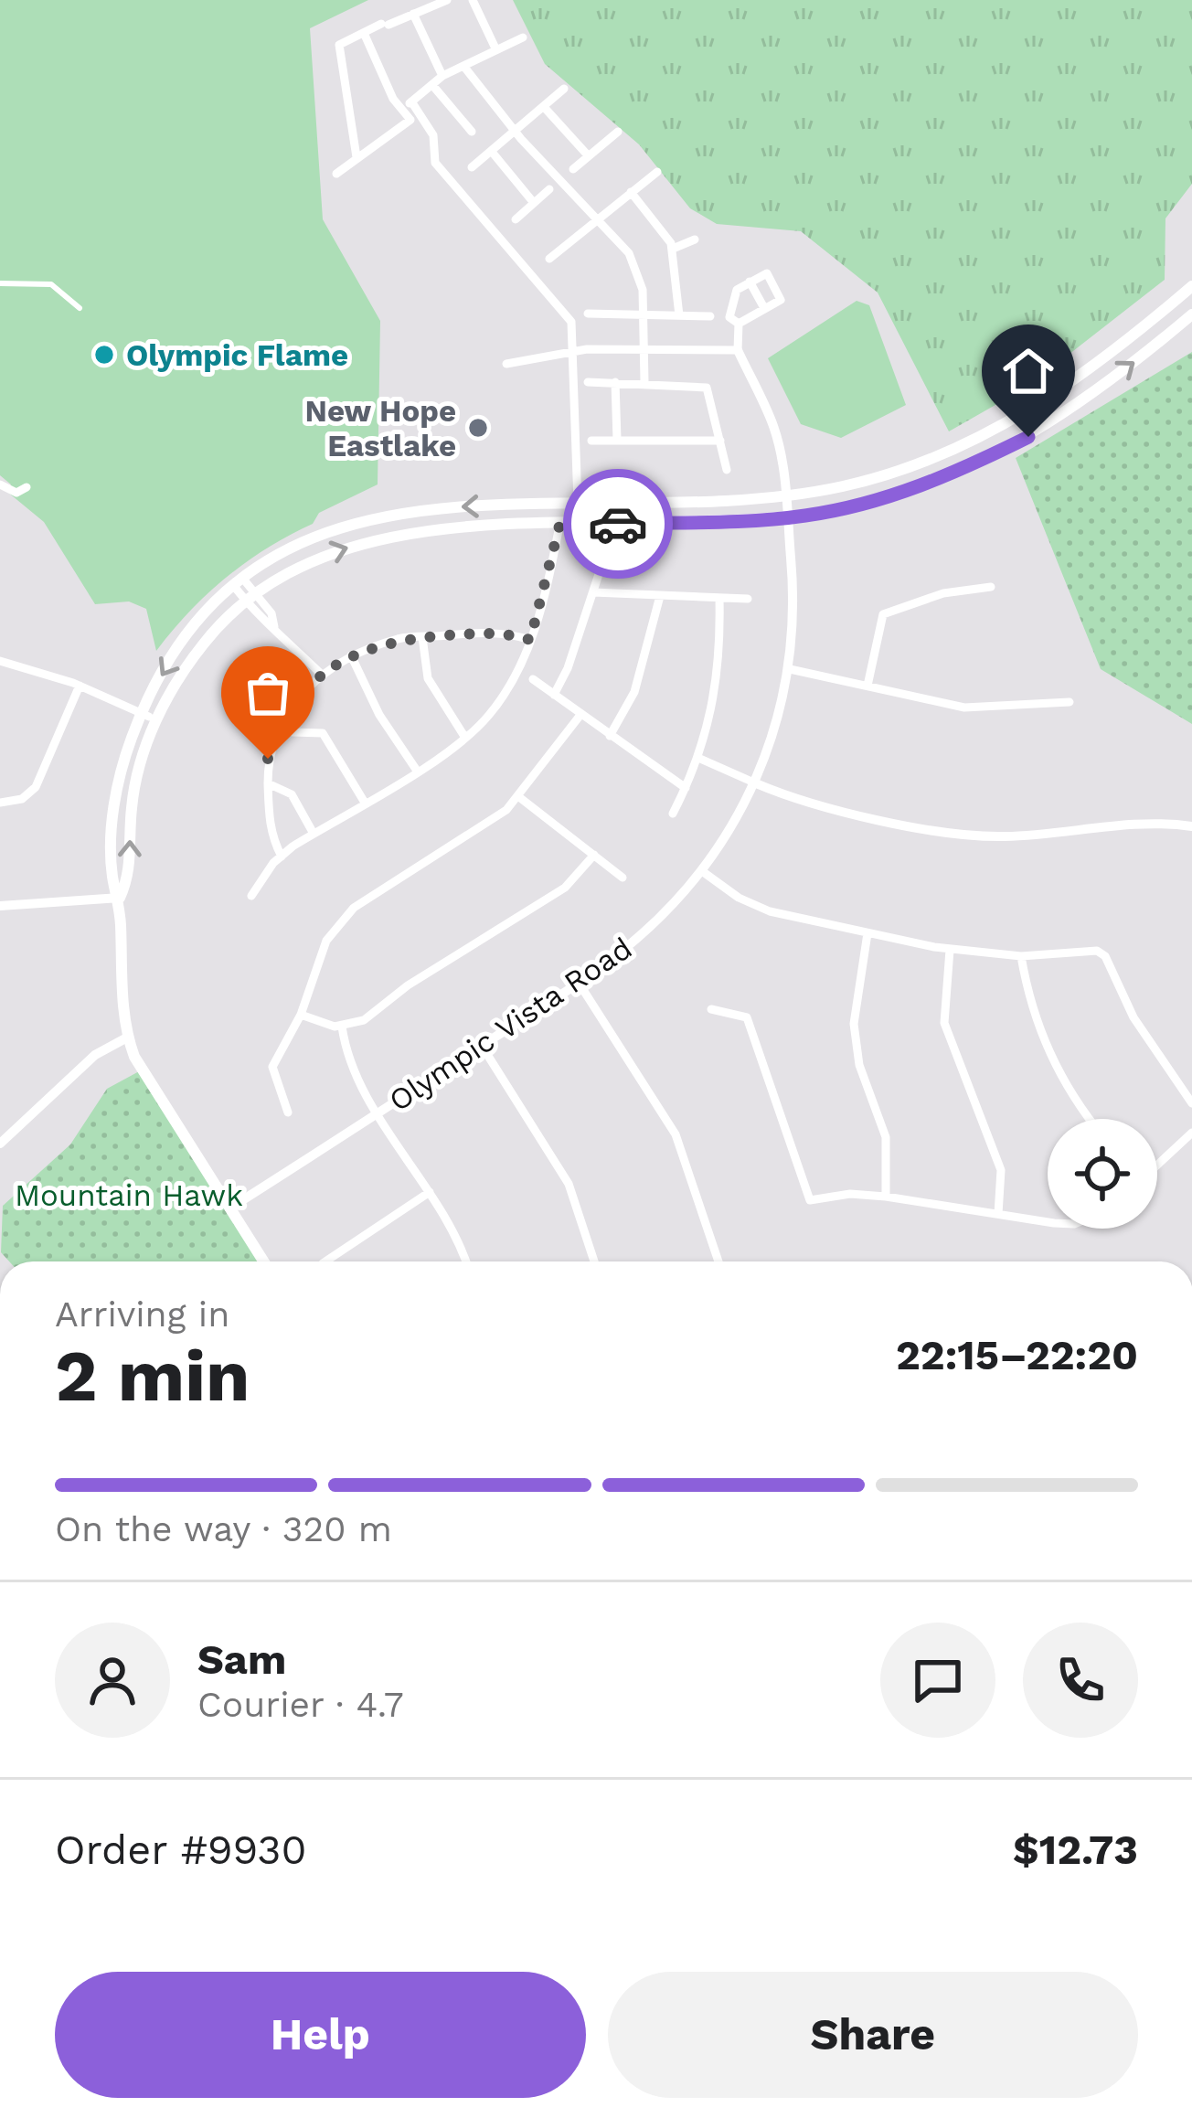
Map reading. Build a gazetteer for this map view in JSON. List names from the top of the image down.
{
  "streets": {
    "street": ["Olympic Vista Road"]
  },
  "parks": ["Mountain Hawk"],
  "places": ["Olympic Flame", "New Hope Eastlake"],
  "page": {
    "heading": ["2 min", "Arriving in", "22:15–22:20"],
    "panel": [
      "Sam",
      "Courier · 4.7",
      "Order #9930",
      "$12.73"
    ],
    "bar": "On the way · 320 m",
    "buttons": ["Help", "Share"]
  }
}
